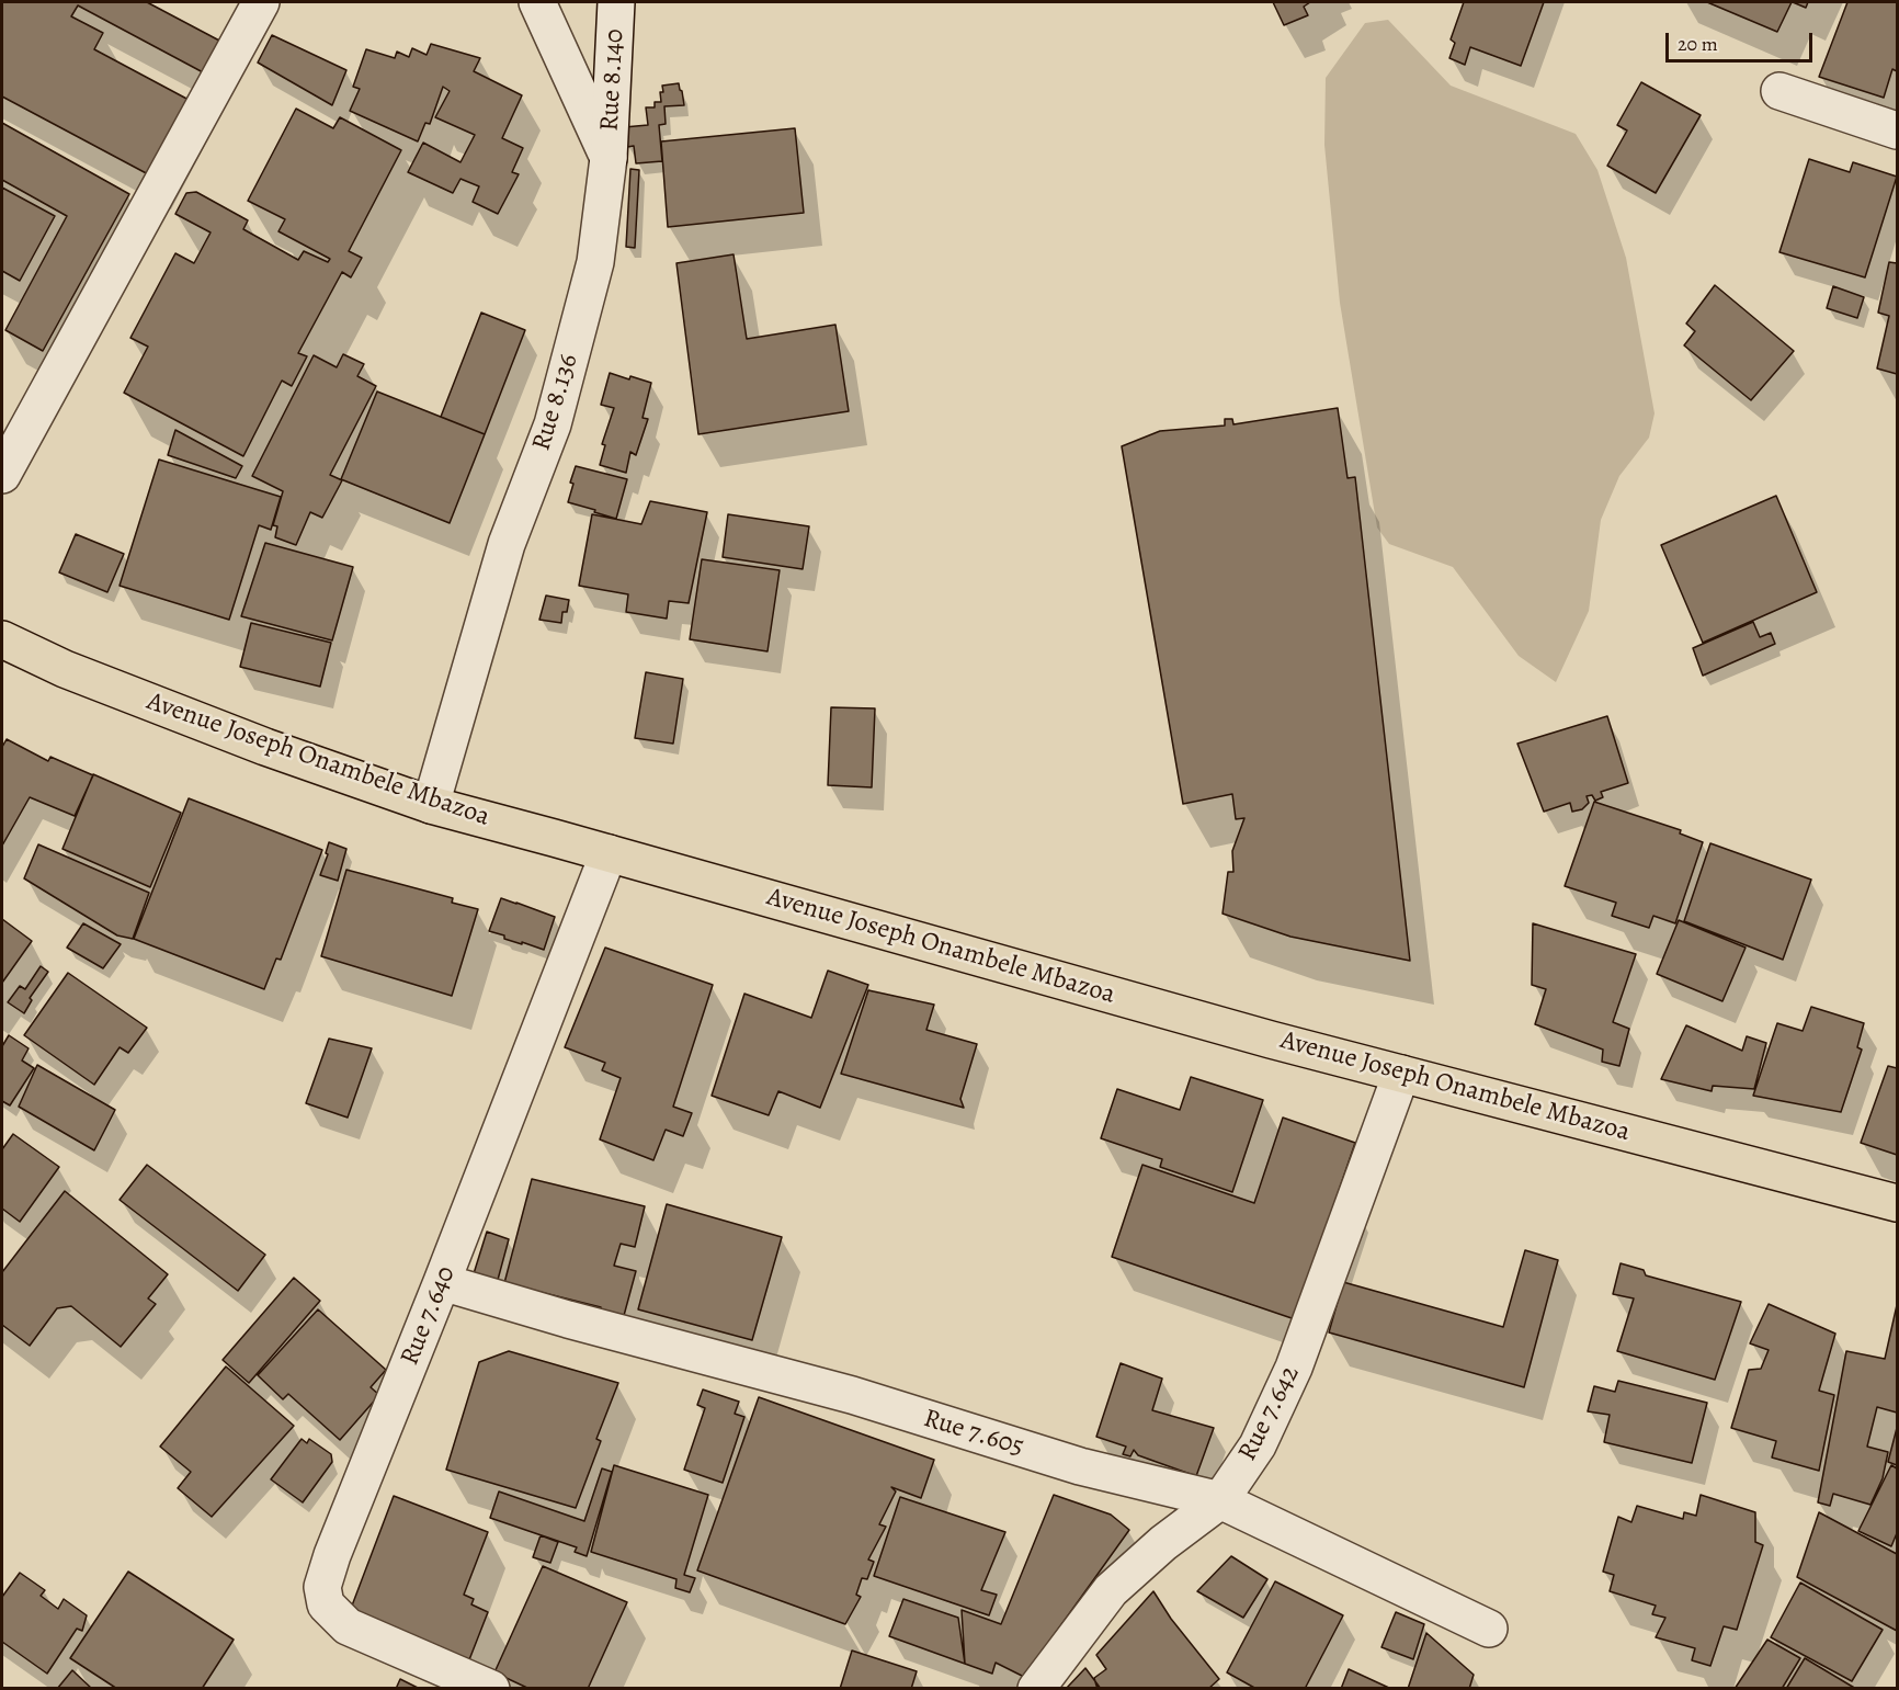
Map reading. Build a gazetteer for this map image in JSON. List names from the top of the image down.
{
  "streets": {
    "main road": ["Avenue Joseph Onambele Mbazoa"],
    "street": [
      "Rue 8.140",
      "Rue 8.136",
      "Rue 7.640",
      "Rue 7.642",
      "Rue 7.605"
    ]
  },
  "crossings": [
    ["Rue 8.140", "Rue 8.136"],
    ["Rue 8.136", "Avenue Joseph Onambele Mbazoa"],
    ["Avenue Joseph Onambele Mbazoa", "Rue 7.640"],
    ["Avenue Joseph Onambele Mbazoa", "Rue 7.642"],
    ["Rue 7.640", "Rue 7.605"],
    ["Rue 7.642", "Rue 7.605"]
  ],
  "scale_bar": "20 m"
}
